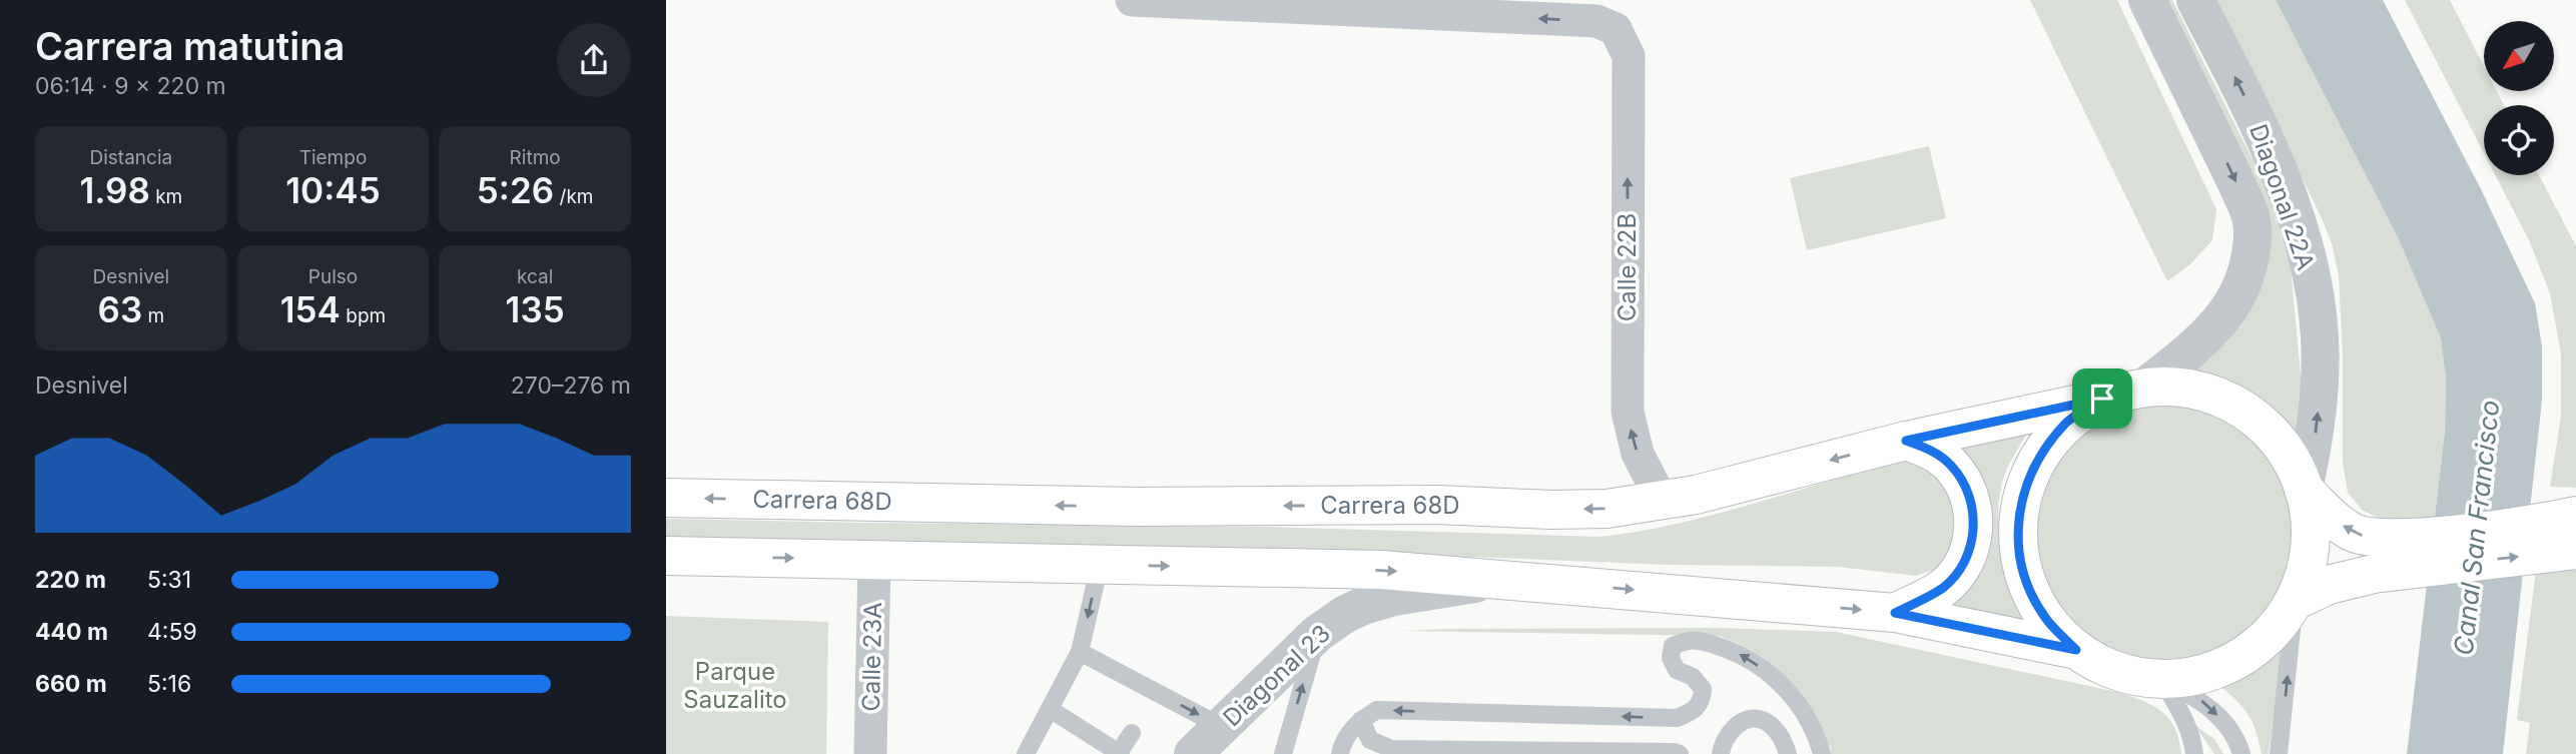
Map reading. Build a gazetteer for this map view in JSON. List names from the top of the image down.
{
  "streets": {
    "main road": ["Carrera 68D"],
    "street": [
      "Diagonal 22A",
      "Calle 22B",
      "Calle 23A",
      "Diagonal 23"
    ]
  },
  "crossings": [
    ["Calle 22B", "Carrera 68D"]
  ],
  "water": ["Canal San Francisco"],
  "parks": ["Parque Sauzalito"],
  "north": "bottom left",
  "page": {
    "heading": ["Carrera matutina", "06:14 · 9 × 220 m"],
    "stats": [
      ["Distancia", "1.98 km"],
      ["Tiempo", "10:45"],
      ["Ritmo", "5:26 /km"],
      ["Desnivel", "63 m"],
      ["Pulso", "154 bpm"],
      ["kcal", "135"]
    ],
    "chart": ["Desnivel", "270–276 m"],
    "list": [
      {
        "name": "220 m",
        "note": "5:31"
      },
      {
        "name": "440 m",
        "note": "4:59"
      },
      {
        "name": "660 m",
        "note": "5:16"
      }
    ]
  }
}
